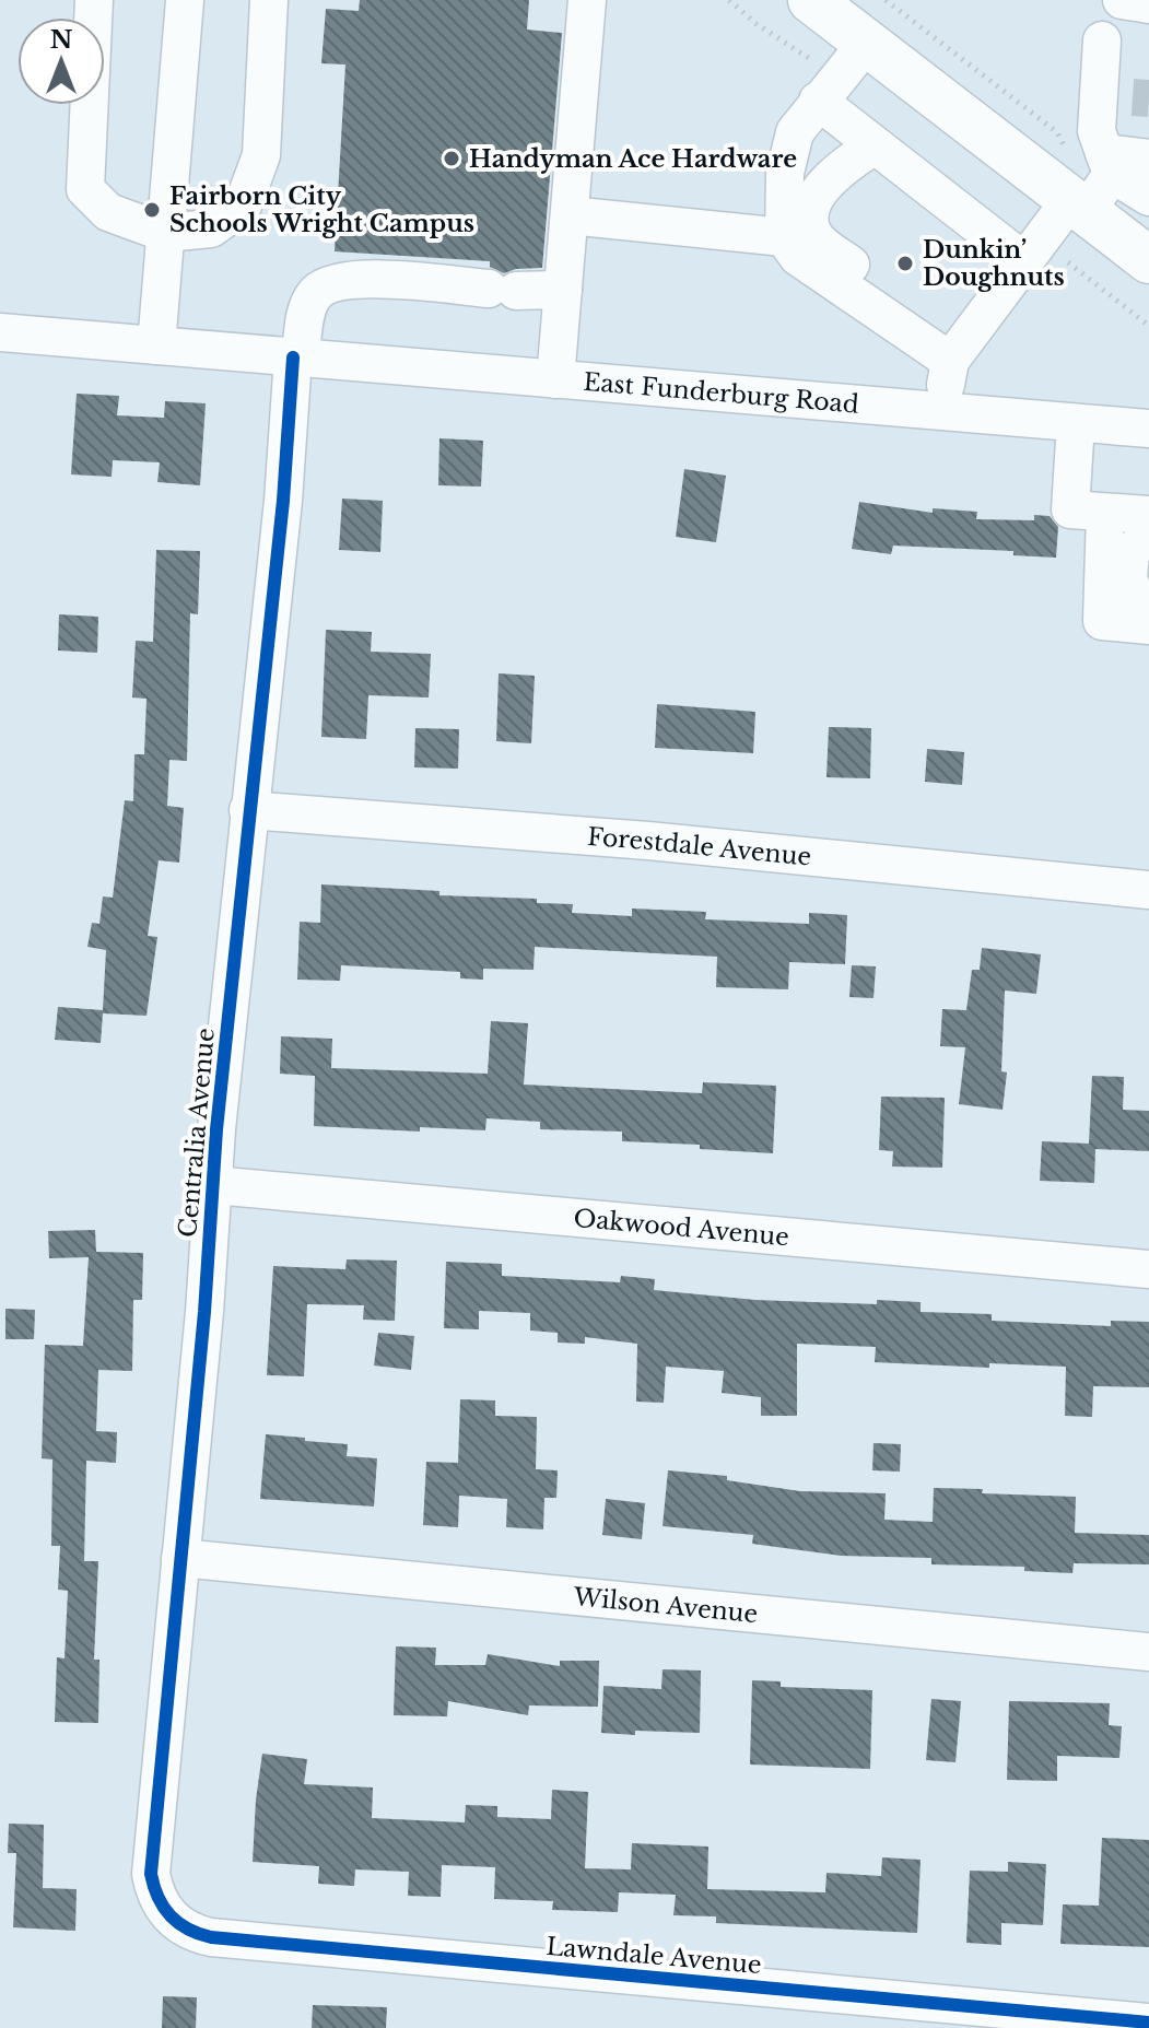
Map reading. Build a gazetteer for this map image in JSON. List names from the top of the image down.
{
  "streets": {
    "street": [
      "East Funderburg Road",
      "Forestdale Avenue",
      "Centralia Avenue",
      "Oakwood Avenue",
      "Wilson Avenue",
      "Lawndale Avenue"
    ]
  },
  "crossings": [
    ["East Funderburg Road", "Centralia Avenue"],
    ["Forestdale Avenue", "Centralia Avenue"],
    ["Centralia Avenue", "Oakwood Avenue"],
    ["Centralia Avenue", "Wilson Avenue"],
    ["Centralia Avenue", "Lawndale Avenue"]
  ],
  "places": ["Handyman Ace Hardware", "Fairborn City Schools Wright Campus", "Dunkin’ Doughnuts"],
  "north": "top"
}
